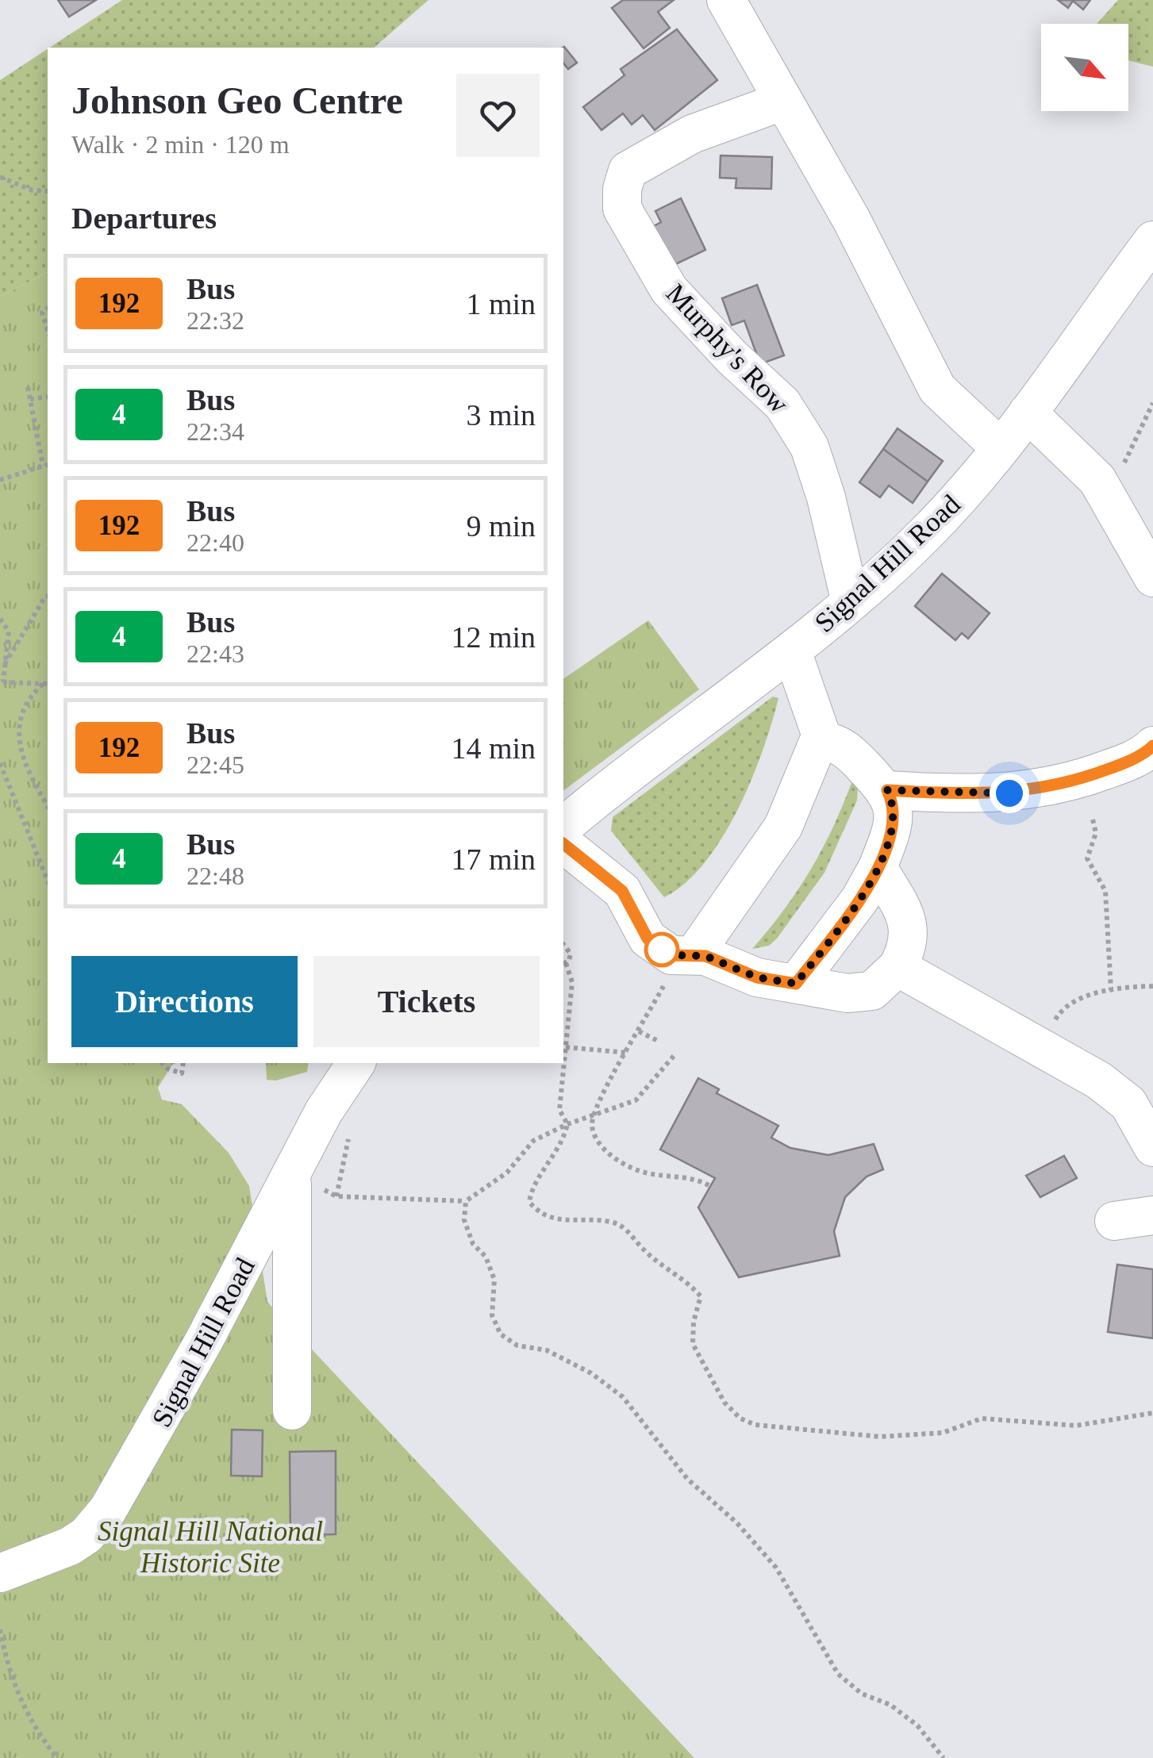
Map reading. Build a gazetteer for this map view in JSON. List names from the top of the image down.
{
  "streets": {
    "street": ["Murphy's Row", "Signal Hill Road"]
  },
  "crossings": [
    ["Murphy's Row", "Signal Hill Road"]
  ],
  "parks": ["Signal Hill National Historic Site"],
  "lines": ["bus line 192"],
  "north": "bottom right",
  "page": {
    "heading": [
      ["Johnson Geo Centre", "Walk · 2 min · 120 m"],
      "Departures"
    ],
    "list": [
      {
        "mark": "192",
        "name": "Bus",
        "note": "22:32",
        "value": "1 min"
      },
      {
        "mark": "4",
        "name": "Bus",
        "note": "22:34",
        "value": "3 min"
      },
      {
        "mark": "192",
        "name": "Bus",
        "note": "22:40",
        "value": "9 min"
      },
      {
        "mark": "4",
        "name": "Bus",
        "note": "22:43",
        "value": "12 min"
      },
      {
        "mark": "192",
        "name": "Bus",
        "note": "22:45",
        "value": "14 min"
      },
      {
        "mark": "4",
        "name": "Bus",
        "note": "22:48",
        "value": "17 min"
      }
    ],
    "buttons": ["Directions", "Tickets"]
  }
}
